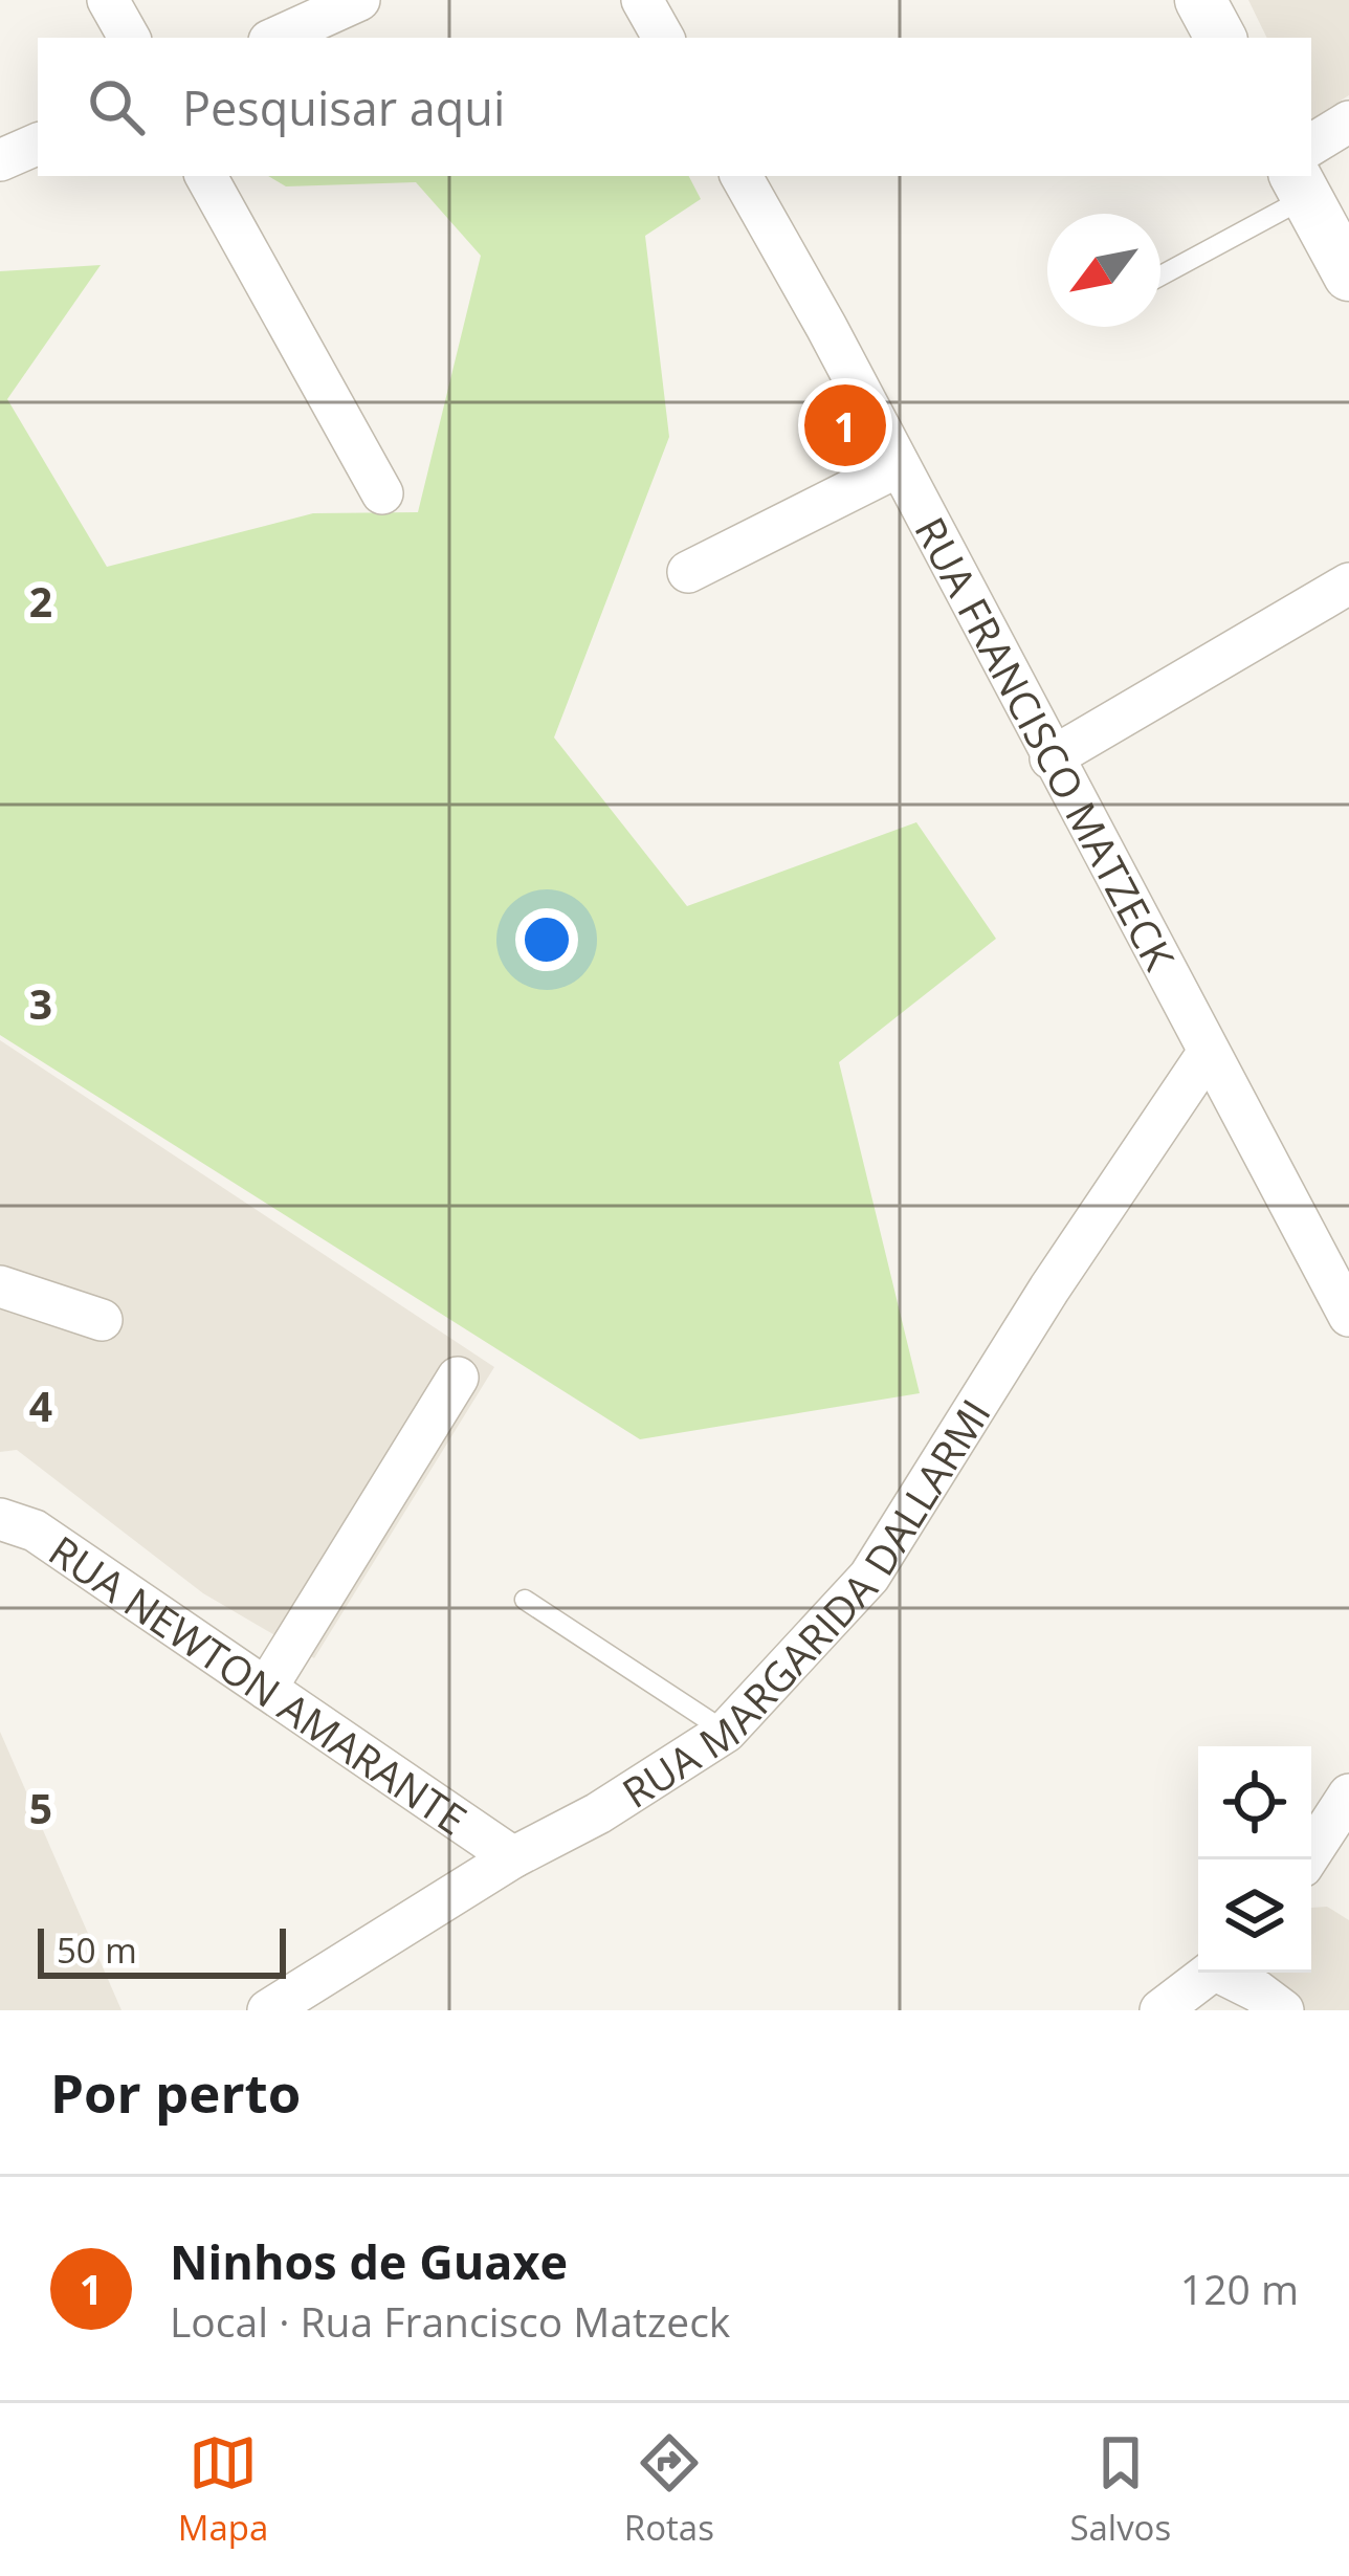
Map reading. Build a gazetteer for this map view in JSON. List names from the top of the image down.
{
  "streets": {
    "street": ["RUA FRANCISCO MATZECK", "RUA MARGARIDA DALLARMI", "RUA NEWTON AMARANTE"]
  },
  "crossings": [
    ["RUA FRANCISCO MATZECK", "RUA MARGARIDA DALLARMI"],
    ["RUA MARGARIDA DALLARMI", "RUA NEWTON AMARANTE"]
  ],
  "scale_bar": "50 m",
  "north": "bottom left",
  "page": {
    "search": "Pesquisar aqui",
    "pins": "1",
    "scale": "50 m",
    "heading": "Por perto",
    "list": [
      {
        "mark": "1",
        "name": "Ninhos de Guaxe",
        "note": "Local · Rua Francisco Matzeck",
        "value": "120 m"
      }
    ],
    "nav": ["Mapa", "Rotas", "Salvos"]
  },
  "grid": {
    "rows": [
      "2",
      "3",
      "4",
      "5"
    ]
  }
}
